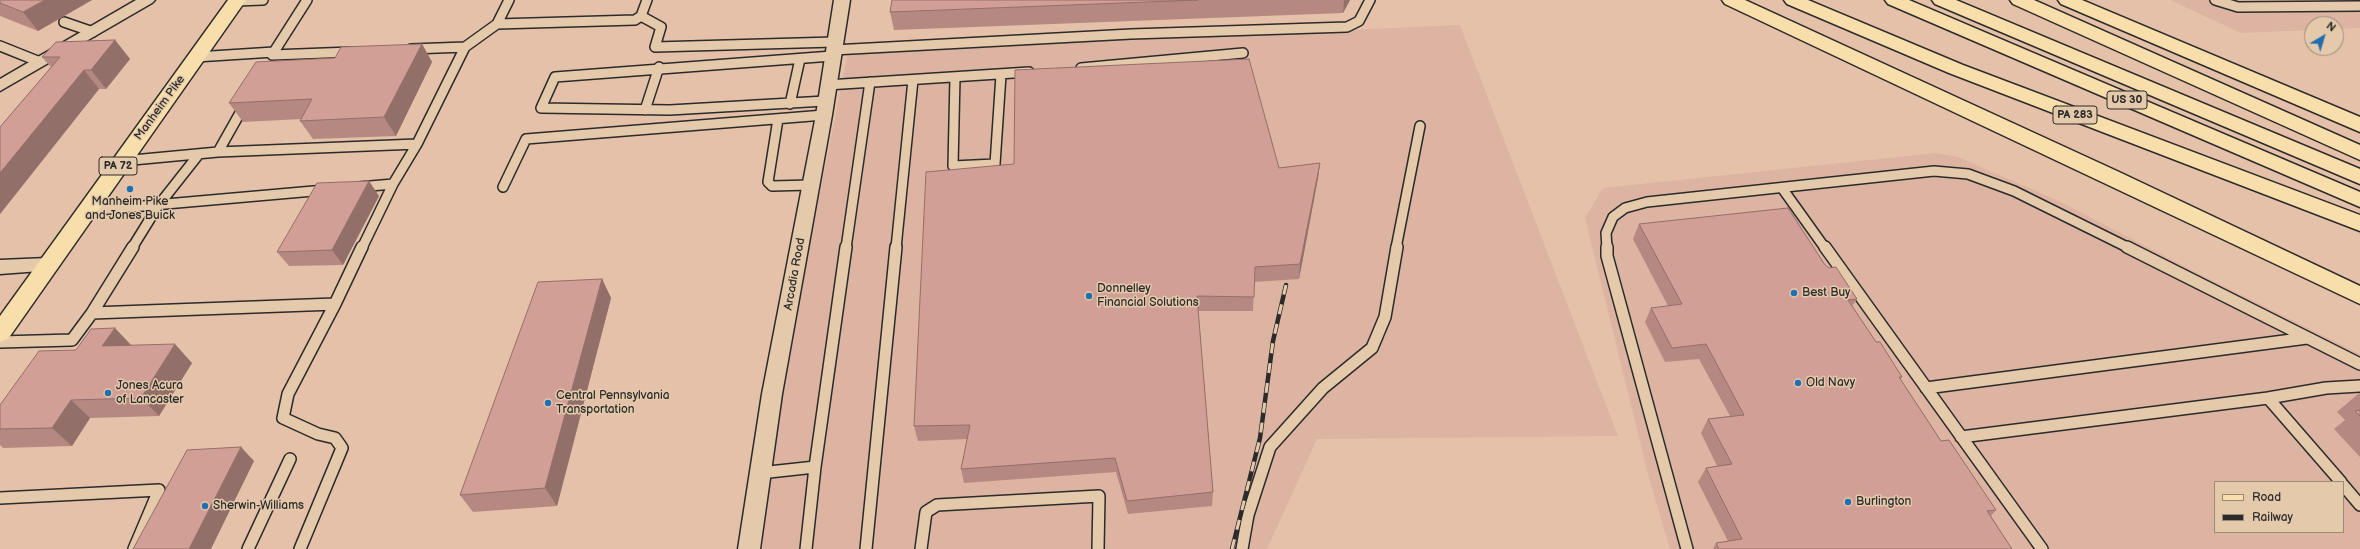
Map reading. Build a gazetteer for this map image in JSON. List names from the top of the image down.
{
  "streets": {
    "main road": [
      "US 30",
      "Manheim Pike",
      "PA 283",
      "PA 72"
    ],
    "street": ["Arcadia Road"]
  },
  "places": [
    "Manheim Pike and Jones Buick",
    "Best Buy",
    "Donnelley Financial Solutions",
    "Old Navy",
    "Jones Acura of Lancaster",
    "Central Pennsylvania Transportation",
    "Burlington",
    "Sherwin-Williams"
  ],
  "legend": ["Road", "Railway"],
  "north": "top right"
}
